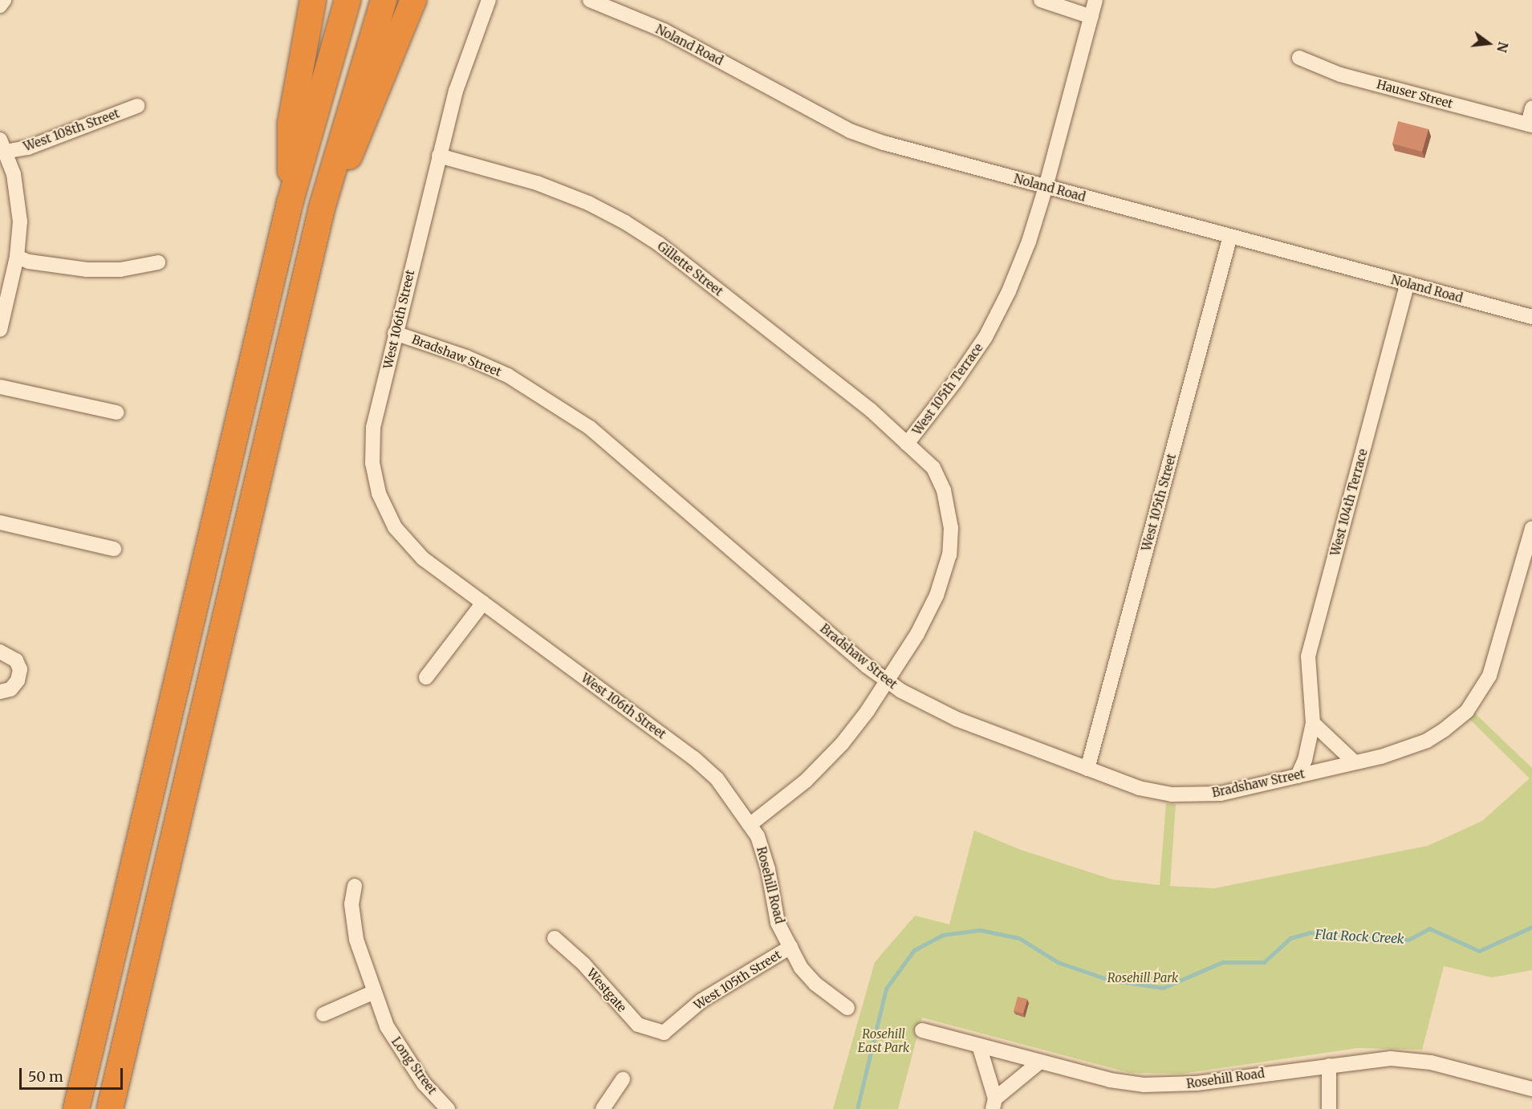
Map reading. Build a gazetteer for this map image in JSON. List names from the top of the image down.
{
  "streets": {
    "street": [
      "Noland Road",
      "Hauser Street",
      "West 108th Street",
      "Gillette Street",
      "West 106th Street",
      "Bradshaw Street",
      "West 105th Terrace",
      "West 105th Street",
      "West 104th Terrace",
      "Rosehill Road",
      "Westgate",
      "Long Street"
    ]
  },
  "crossings": [
    ["Noland Road", "West 105th Terrace"],
    ["Noland Road", "West 105th Street"],
    ["Noland Road", "West 104th Terrace"],
    ["Gillette Street", "West 106th Street"],
    ["Gillette Street", "West 105th Terrace"],
    ["West 106th Street", "Bradshaw Street"],
    ["West 106th Street", "West 105th Terrace"],
    ["West 106th Street", "Rosehill Road"],
    ["Bradshaw Street", "West 105th Terrace"],
    ["Bradshaw Street", "West 105th Street"],
    ["Bradshaw Street", "West 104th Terrace"],
    ["West 105th Terrace", "Rosehill Road"],
    ["West 105th Street", "Rosehill Road"],
    ["West 105th Street", "Westgate"]
  ],
  "water": ["Flat Rock Creek"],
  "parks": ["Rosehill Park", "Rosehill East Park"],
  "scale_bar": "50 m",
  "north": "right"
}
